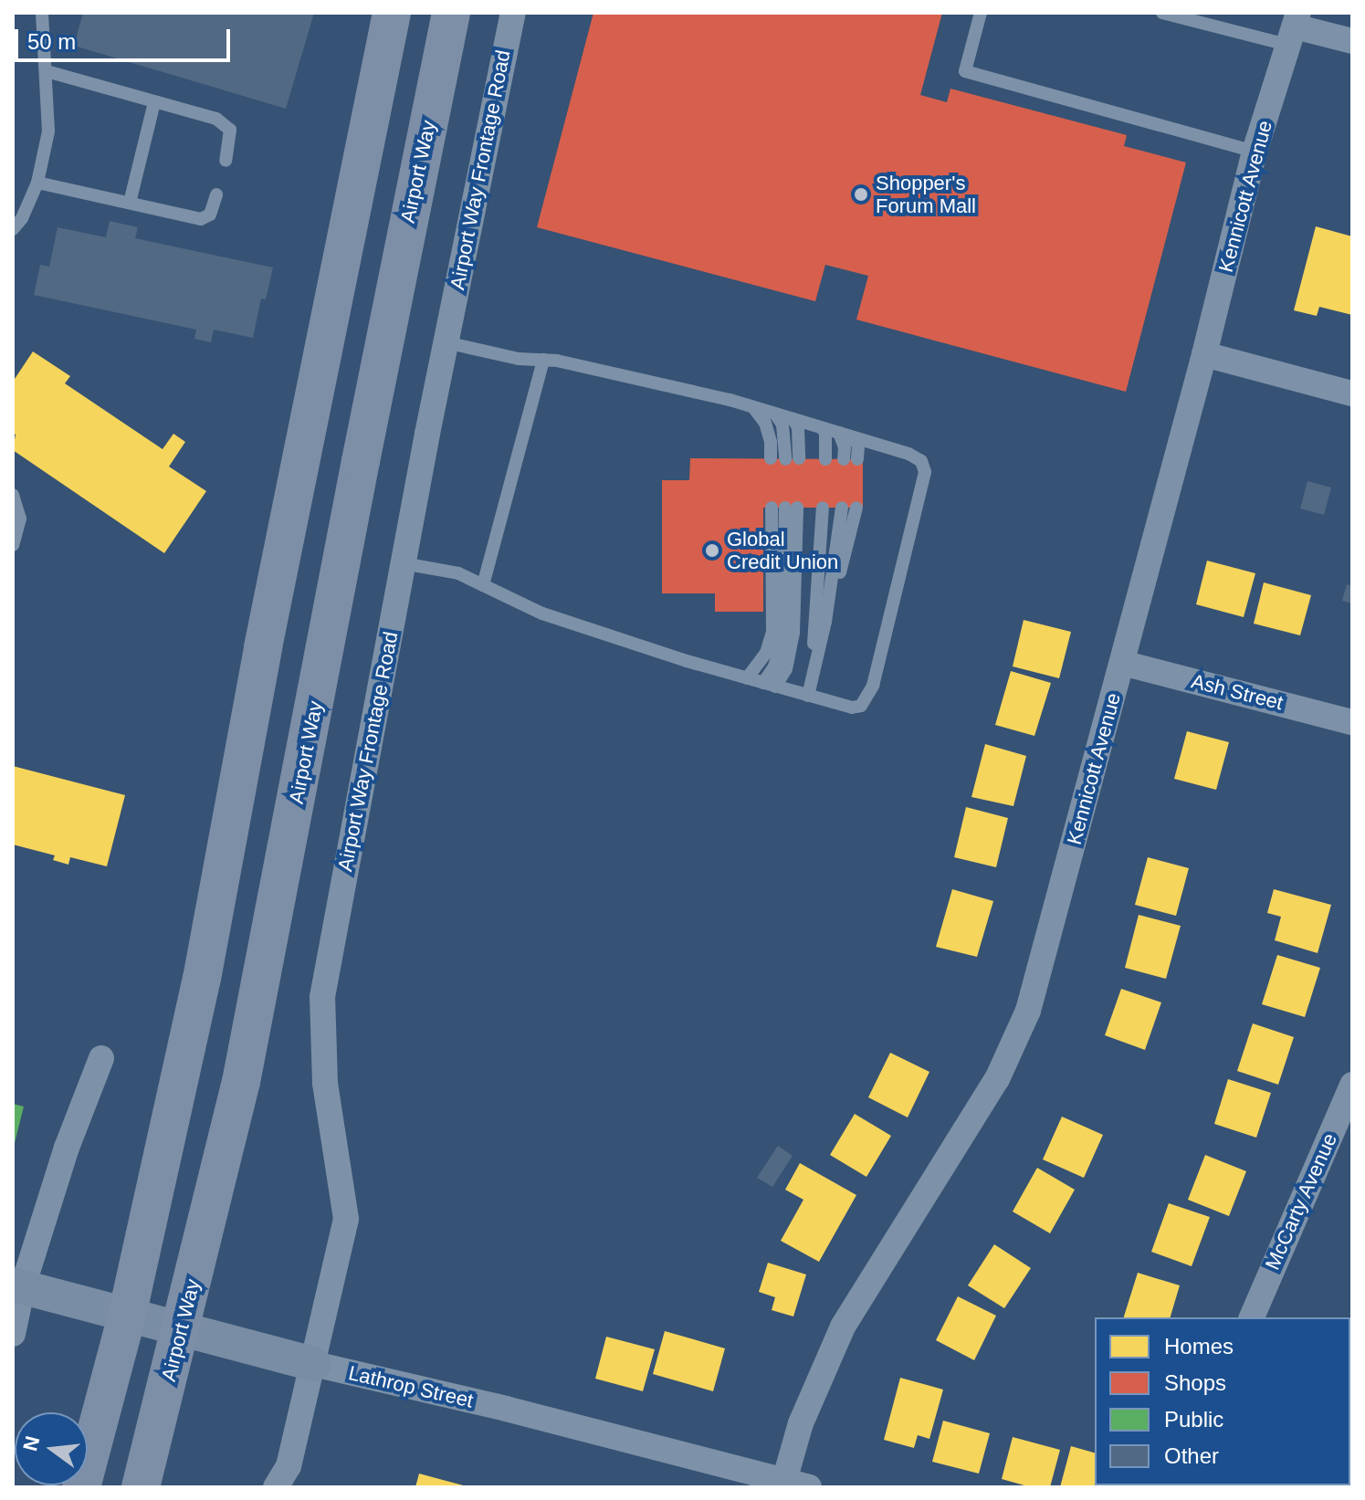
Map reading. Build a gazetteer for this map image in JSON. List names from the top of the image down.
{
  "streets": {
    "main road": ["Airport Way"],
    "street": [
      "Airport Way Frontage Road",
      "Kennicott Avenue",
      "Ash Street",
      "McCarty Avenue",
      "Lathrop Street"
    ]
  },
  "crossings": [
    ["Airport Way Frontage Road", "Lathrop Street"],
    ["Airport Way", "Lathrop Street"],
    ["Kennicott Avenue", "Ash Street"],
    ["Kennicott Avenue", "Lathrop Street"]
  ],
  "places": ["Shopper's Forum Mall", "Global Credit Union"],
  "legend": [
    "Homes",
    "Shops",
    "Public",
    "Other"
  ],
  "scale_bar": "50 m",
  "north": "left"
}
